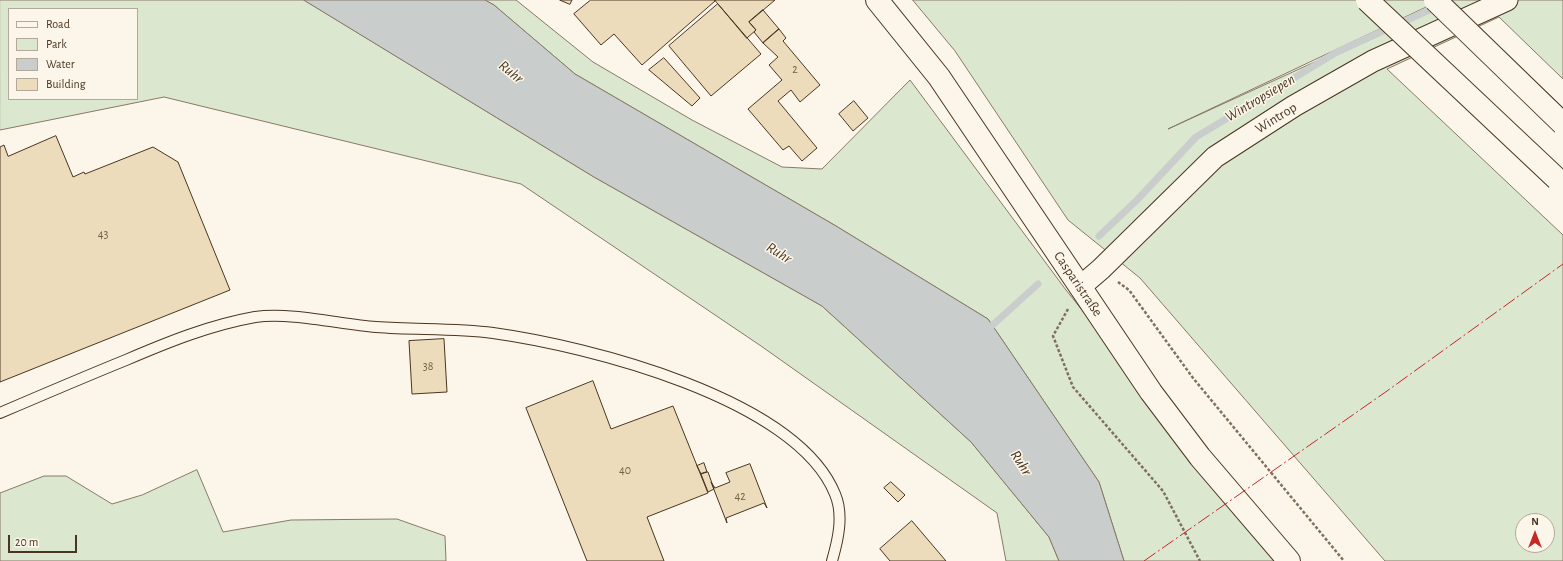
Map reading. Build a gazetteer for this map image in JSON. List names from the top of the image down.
{
  "streets": {
    "main road": ["Casparistraße"],
    "street": ["Wintrop"]
  },
  "crossings": [
    ["Wintrop", "Casparistraße"]
  ],
  "water": ["Ruhr", "Wintropsiepen"],
  "house_numbers": [
    "2",
    "43",
    "38",
    "40",
    "42"
  ],
  "legend": [
    "Road",
    "Park",
    "Water",
    "Building"
  ],
  "scale_bar": "20 m",
  "north": "top"
}
